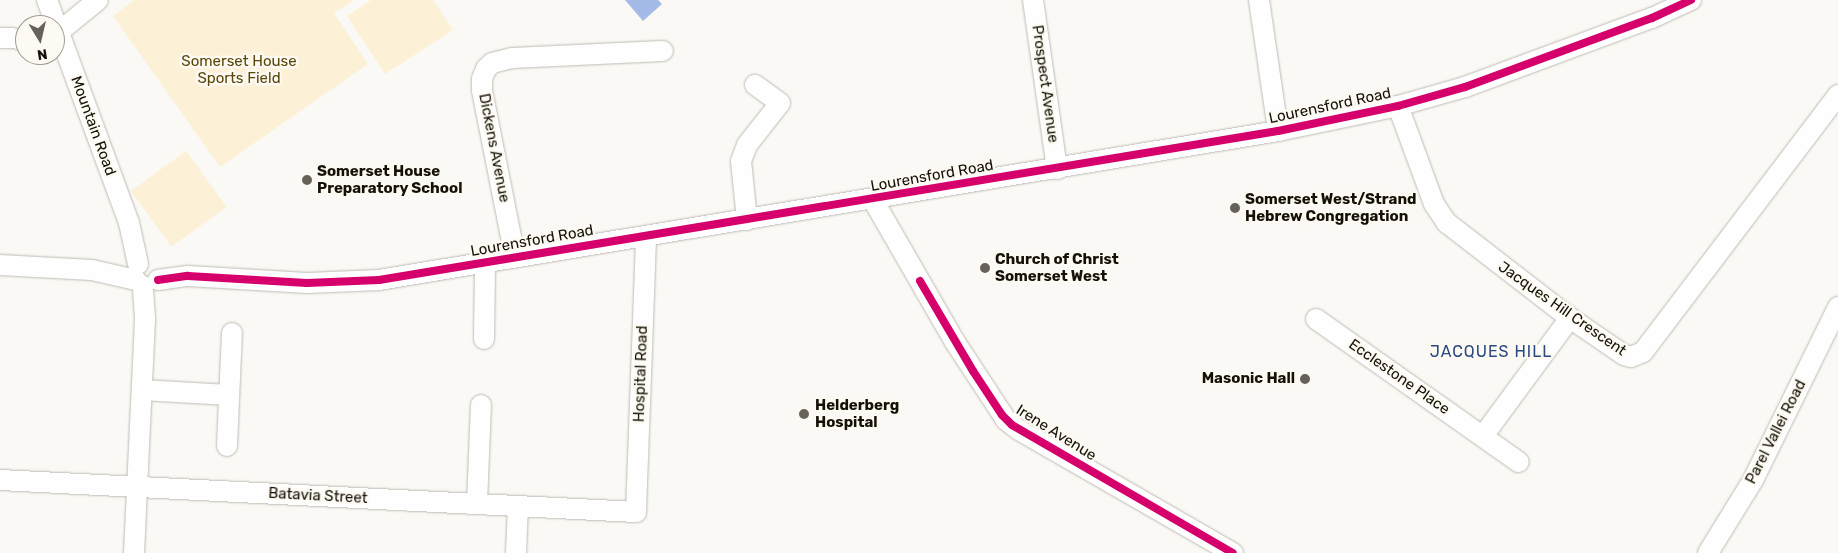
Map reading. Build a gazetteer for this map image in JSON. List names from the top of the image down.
{
  "streets": {
    "street": [
      "Prospect Avenue",
      "Lourensford Road",
      "Mountain Road",
      "Dickens Avenue",
      "Jacques Hill Crescent",
      "Hospital Road",
      "Ecclestone Place",
      "Parel Vallei Road",
      "Irene Avenue",
      "Batavia Street"
    ]
  },
  "crossings": [
    ["Prospect Avenue", "Lourensford Road"],
    ["Lourensford Road", "Mountain Road"],
    ["Lourensford Road", "Dickens Avenue"],
    ["Lourensford Road", "Jacques Hill Crescent"],
    ["Lourensford Road", "Hospital Road"],
    ["Lourensford Road", "Irene Avenue"],
    ["Mountain Road", "Batavia Street"],
    ["Hospital Road", "Batavia Street"]
  ],
  "districts": ["JACQUES HILL"],
  "parks": ["Somerset House Sports Field"],
  "places": [
    "Somerset House Preparatory School",
    "Somerset West/Strand Hebrew Congregation",
    "Church of Christ Somerset West",
    "Masonic Hall",
    "Helderberg Hospital"
  ],
  "north": "bottom"
}
